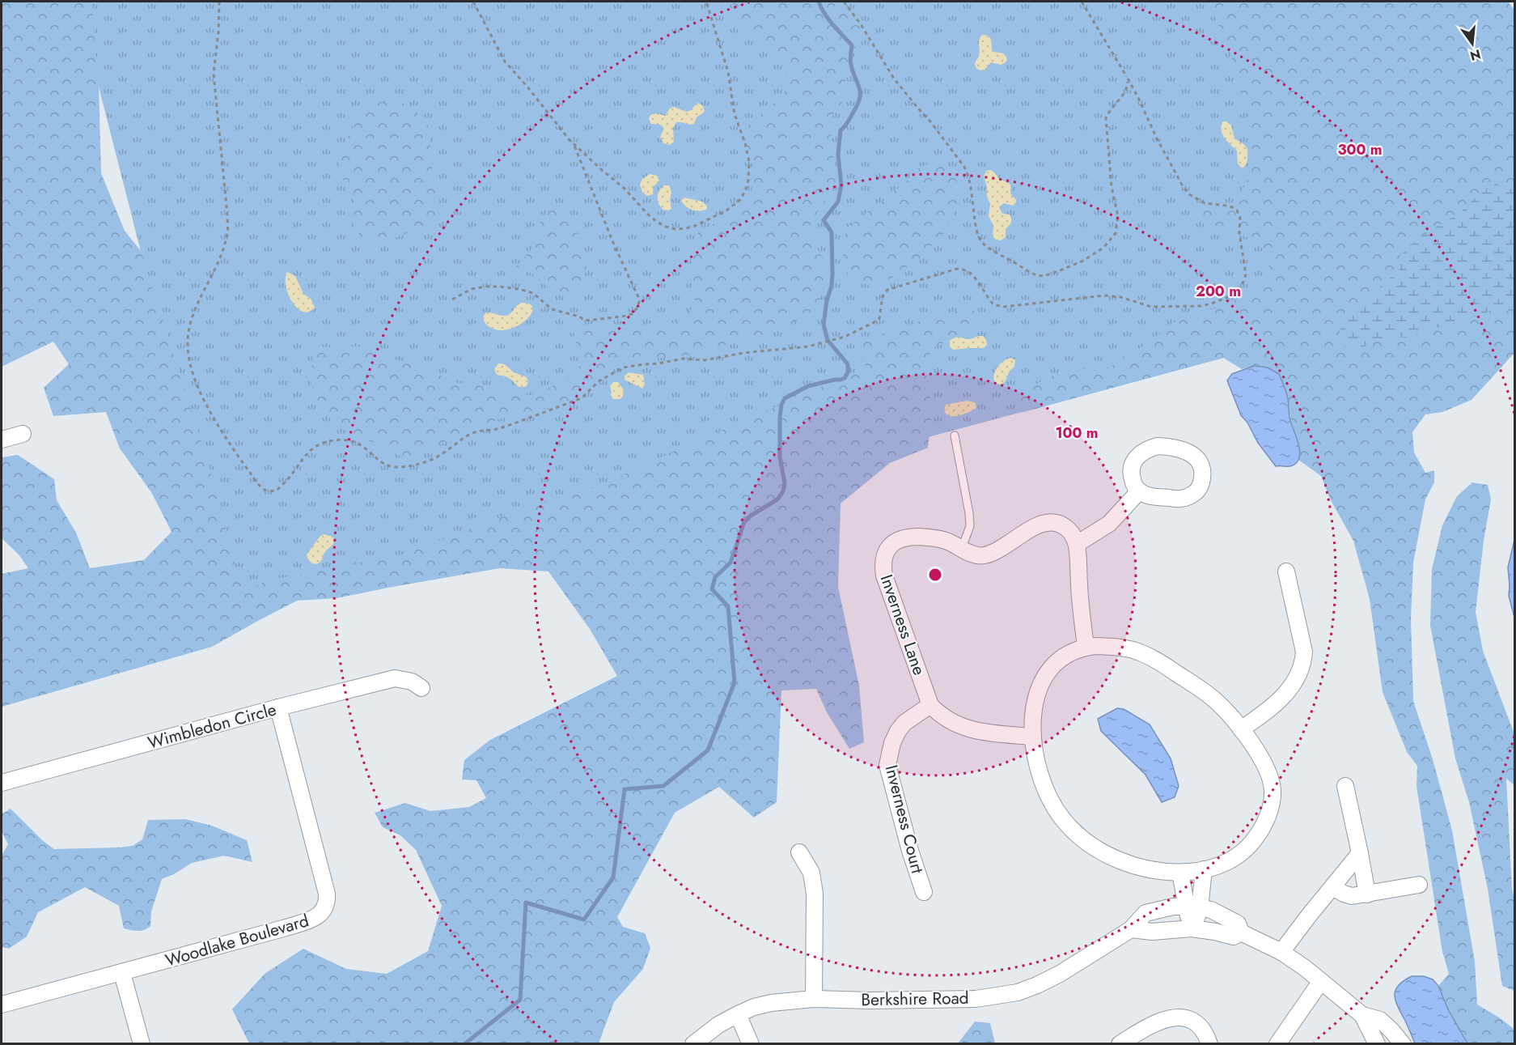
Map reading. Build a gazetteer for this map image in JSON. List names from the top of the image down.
{
  "streets": {
    "street": [
      "Inverness Lane",
      "Wimbledon Circle",
      "Inverness Court",
      "Woodlake Boulevard",
      "Berkshire Road"
    ]
  },
  "crossings": [
    ["Inverness Lane", "Inverness Court"],
    ["Wimbledon Circle", "Woodlake Boulevard"]
  ],
  "north": "bottom",
  "rings": ["300 m", "200 m", "100 m"]
}
